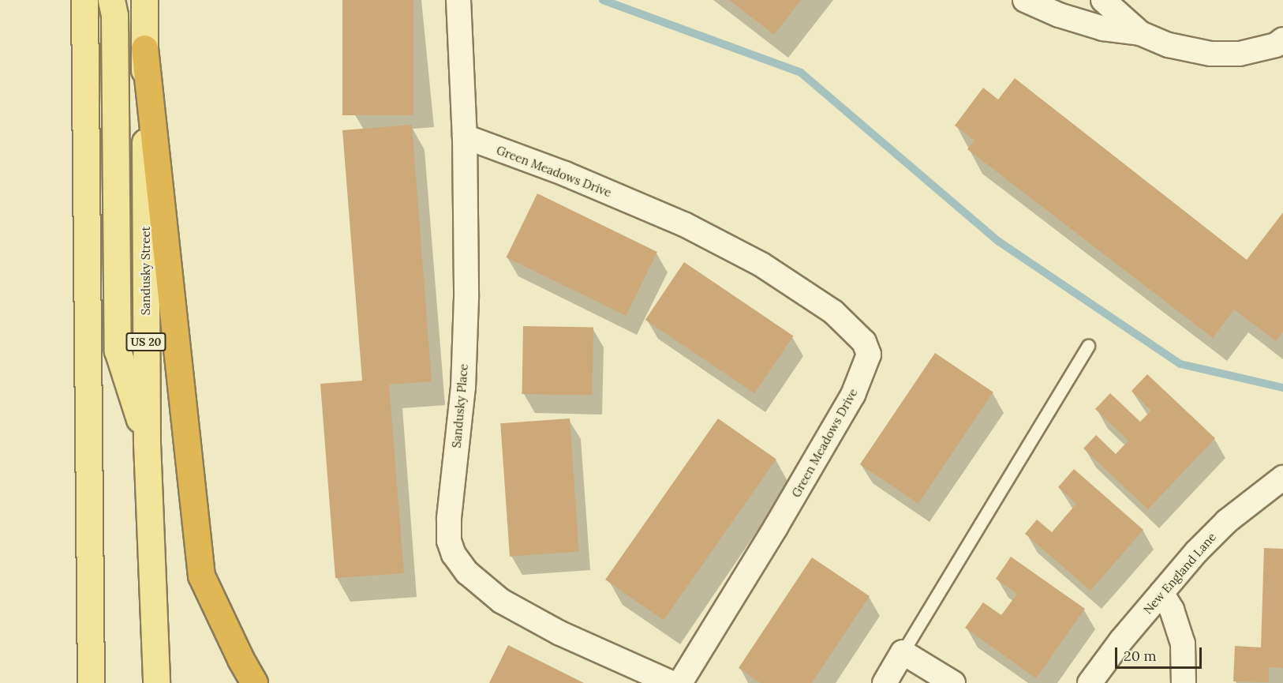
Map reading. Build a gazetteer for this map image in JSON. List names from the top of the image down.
{
  "streets": {
    "main road": ["Sandusky Street", "US 20"],
    "street": ["Green Meadows Drive", "Sandusky Place", "New England Lane"]
  },
  "crossings": [
    ["Green Meadows Drive", "Sandusky Place"]
  ],
  "scale_bar": "20 m"
}
